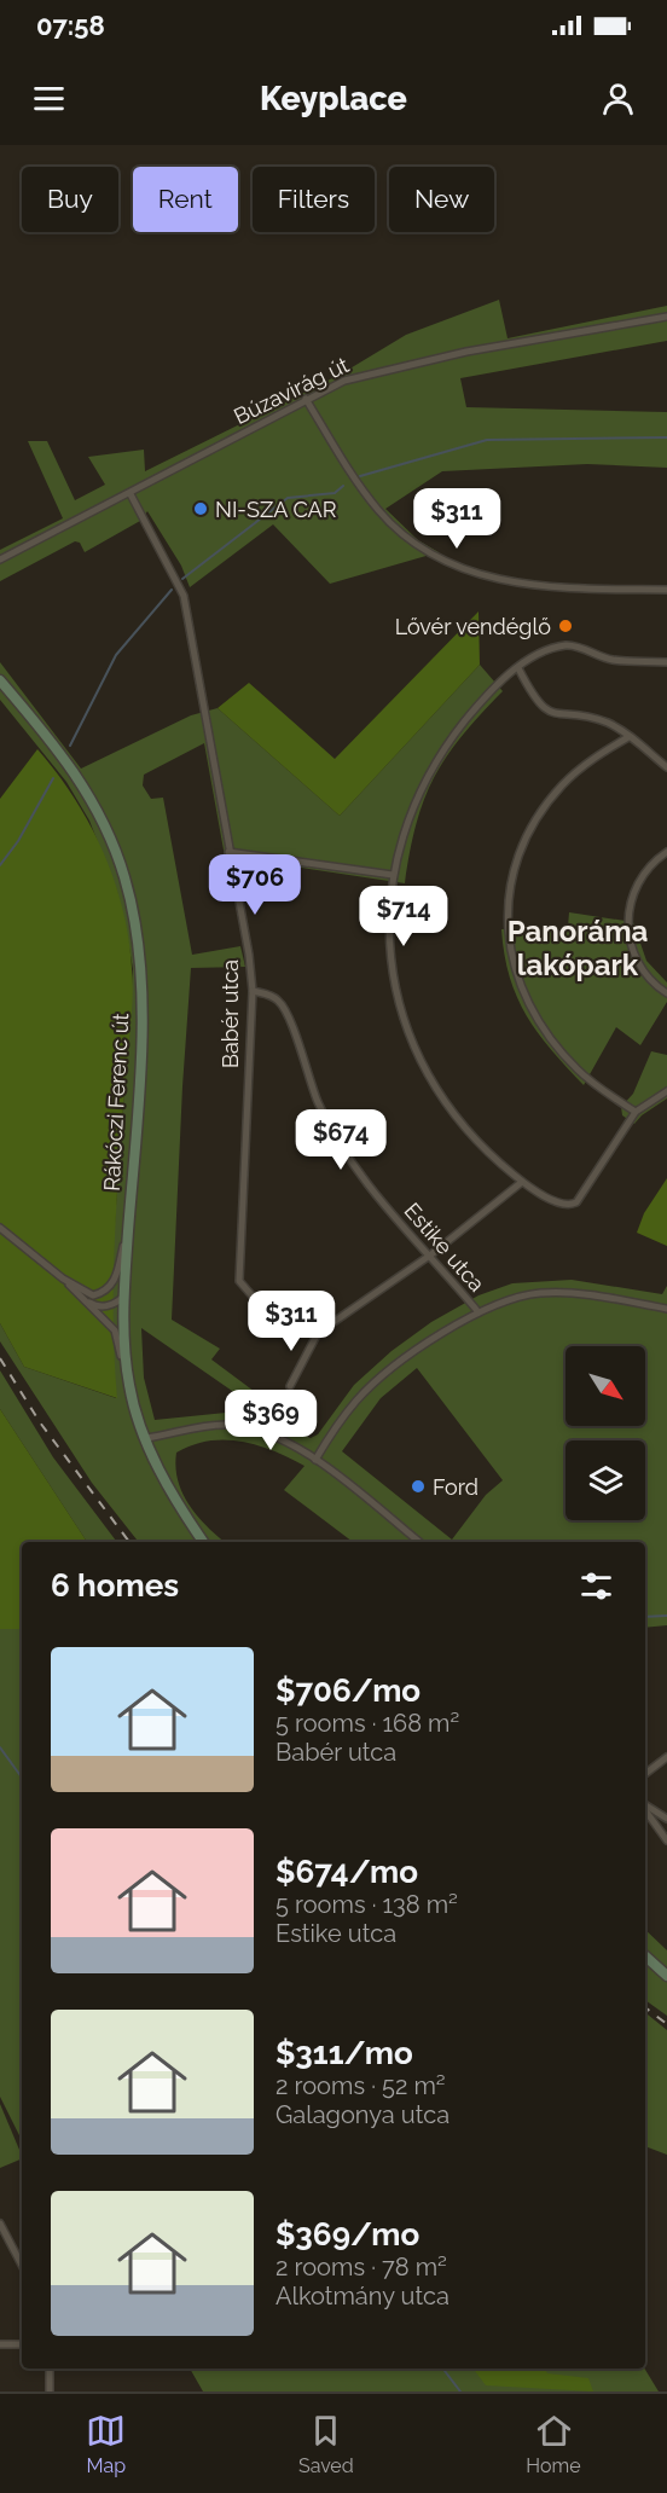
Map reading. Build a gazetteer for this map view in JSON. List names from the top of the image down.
{
  "streets": {
    "main road": ["Rákóczi Ferenc út"],
    "street": ["Búzavirág út", "Babér utca", "Estike utca"]
  },
  "crossings": [
    ["Búzavirág út", "Babér utca"],
    ["Babér utca", "Estike utca"]
  ],
  "districts": ["Panoráma lakópark"],
  "places": ["NI-SZA CAR", "Lővér vendéglő", "Ford"],
  "north": "bottom right",
  "page": {
    "status": "07:58",
    "header": "Keyplace",
    "chip": [
      "Buy",
      "Rent",
      "Filters",
      "New"
    ],
    "price": [
      "$311",
      "$706",
      "$714",
      "$674",
      "$311",
      "$369"
    ],
    "heading": "6 homes",
    "list": [
      {
        "name": "$706/mo",
        "note": "5 rooms · 168 m² · Babér utca"
      },
      {
        "name": "$674/mo",
        "note": "5 rooms · 138 m² · Estike utca"
      },
      {
        "name": "$311/mo",
        "note": "2 rooms · 52 m² · Galagonya utca"
      },
      {
        "name": "$369/mo",
        "note": "2 rooms · 78 m² · Alkotmány utca"
      }
    ],
    "tabs": ["Map", "Saved", "Home"]
  }
}
